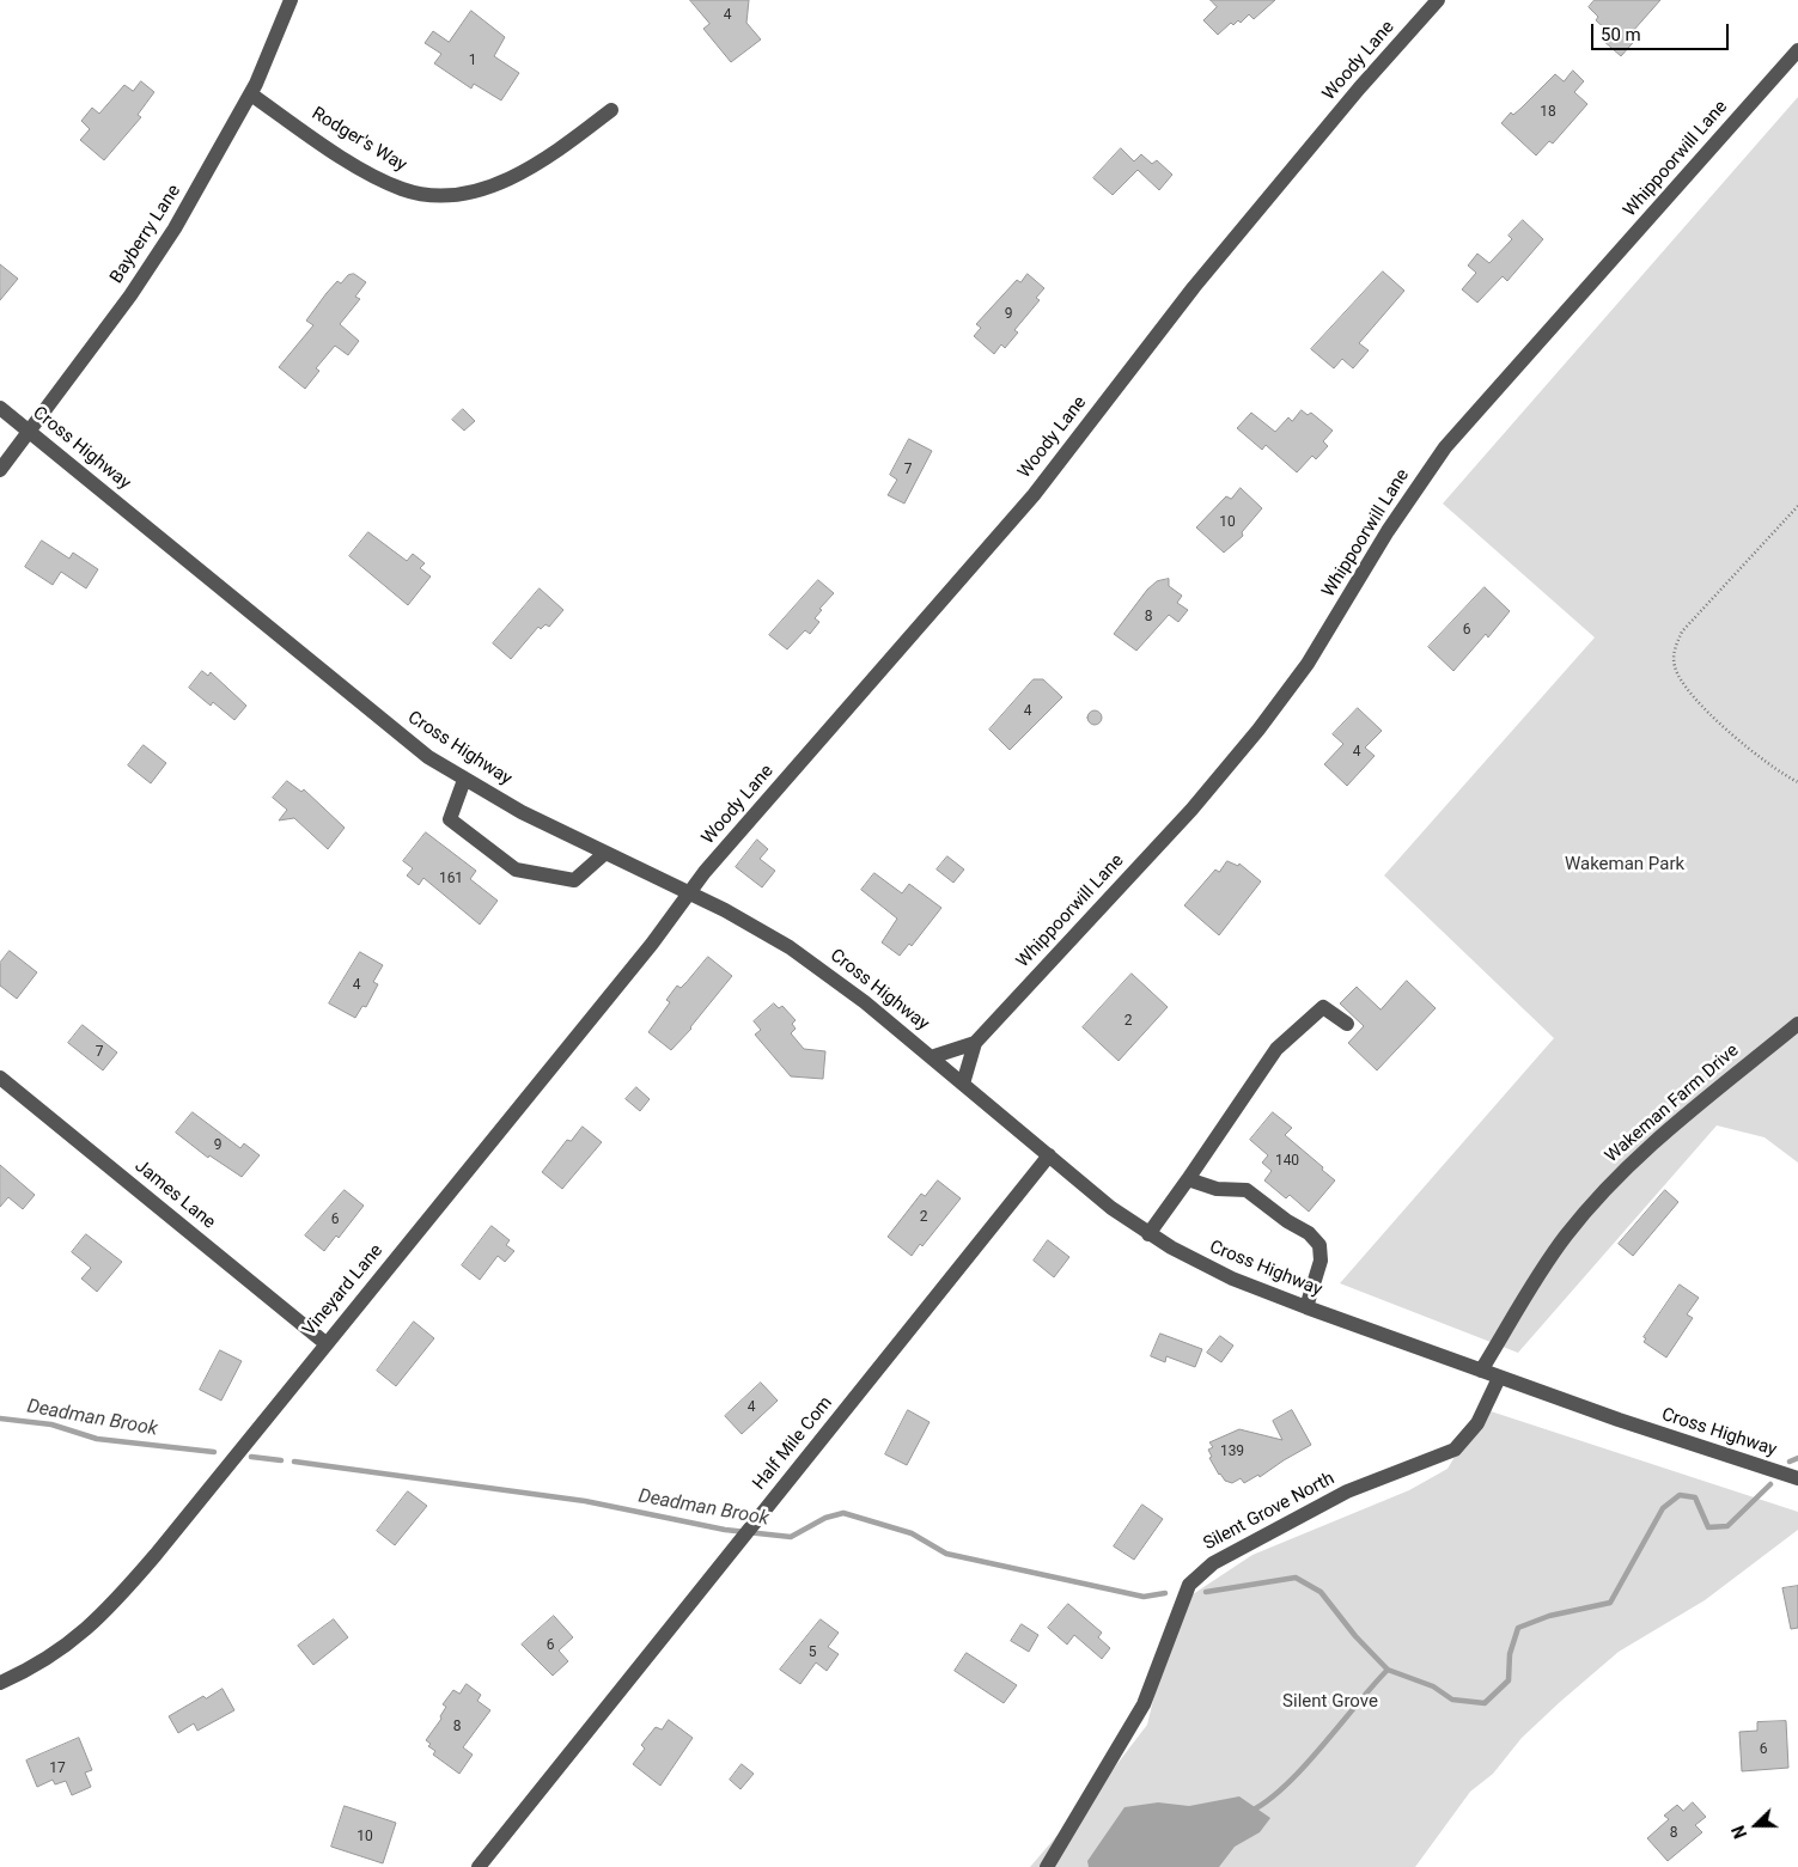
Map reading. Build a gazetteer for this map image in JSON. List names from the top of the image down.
{
  "streets": {
    "street": [
      "Woody Lane",
      "Rodger's Way",
      "Whippoorwill Lane",
      "Bayberry Lane",
      "Cross Highway",
      "Wakeman Farm Drive",
      "James Lane",
      "Vineyard Lane",
      "Half Mile Com",
      "Silent Grove North"
    ]
  },
  "crossings": [
    ["Woody Lane", "Cross Highway"],
    ["Woody Lane", "Vineyard Lane"],
    ["Rodger's Way", "Bayberry Lane"],
    ["Whippoorwill Lane", "Cross Highway"],
    ["Bayberry Lane", "Cross Highway"],
    ["Cross Highway", "Wakeman Farm Drive"],
    ["Cross Highway", "Vineyard Lane"],
    ["Cross Highway", "Half Mile Com"],
    ["Cross Highway", "Silent Grove North"],
    ["James Lane", "Vineyard Lane"]
  ],
  "water": ["Deadman Brook"],
  "parks": ["Wakeman Park", "Silent Grove"],
  "house_numbers": [
    "4",
    "1",
    "18",
    "9",
    "7",
    "10",
    "8",
    "6",
    "4",
    "4",
    "161",
    "4",
    "2",
    "7",
    "9",
    "140",
    "2",
    "6",
    "4",
    "139",
    "6",
    "5",
    "8",
    "6",
    "17",
    "8",
    "10"
  ],
  "scale_bar": "50 m",
  "north": "left"
}
